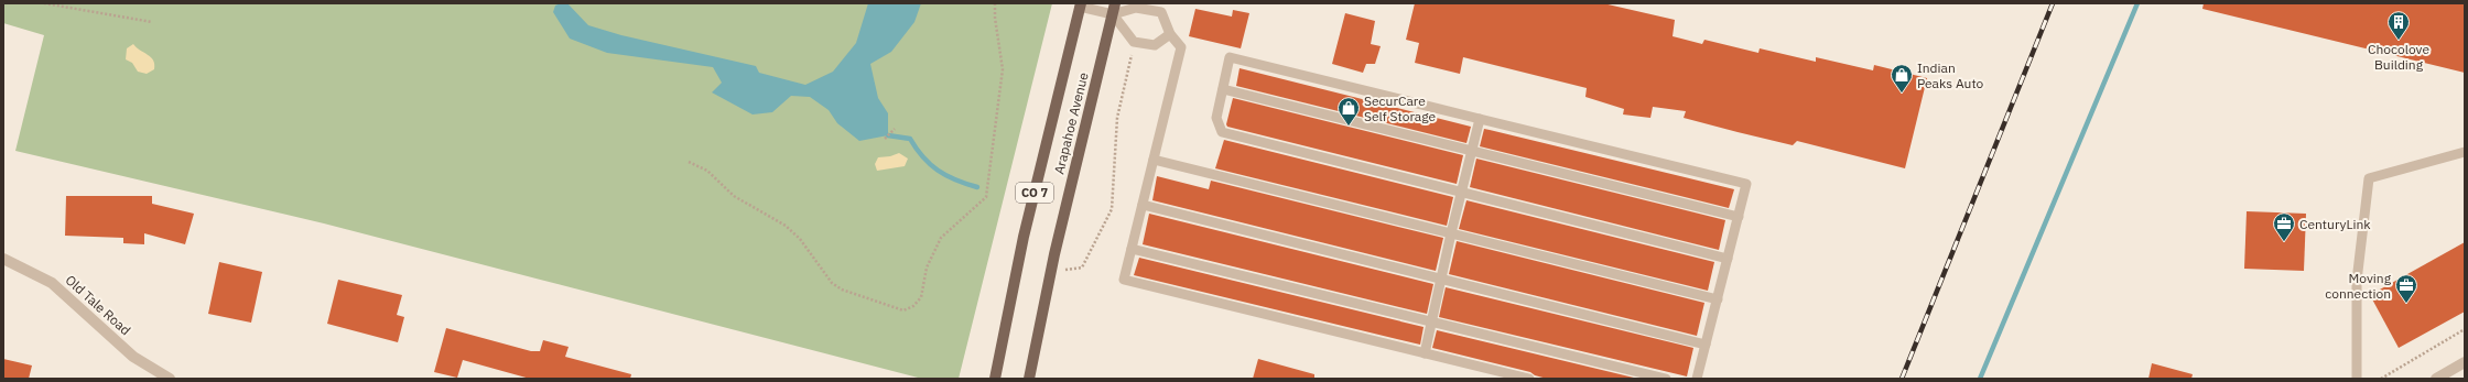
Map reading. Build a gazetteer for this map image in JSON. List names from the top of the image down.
{
  "streets": {
    "main road": ["Arapahoe Avenue", "CO 7"],
    "street": ["Old Tale Road"]
  },
  "places": {
    "building": ["Chocolove Building"],
    "shop": ["Indian Peaks Auto", "SecurCare Self Storage"],
    "office": ["CenturyLink", "Moving connection"]
  }
}
